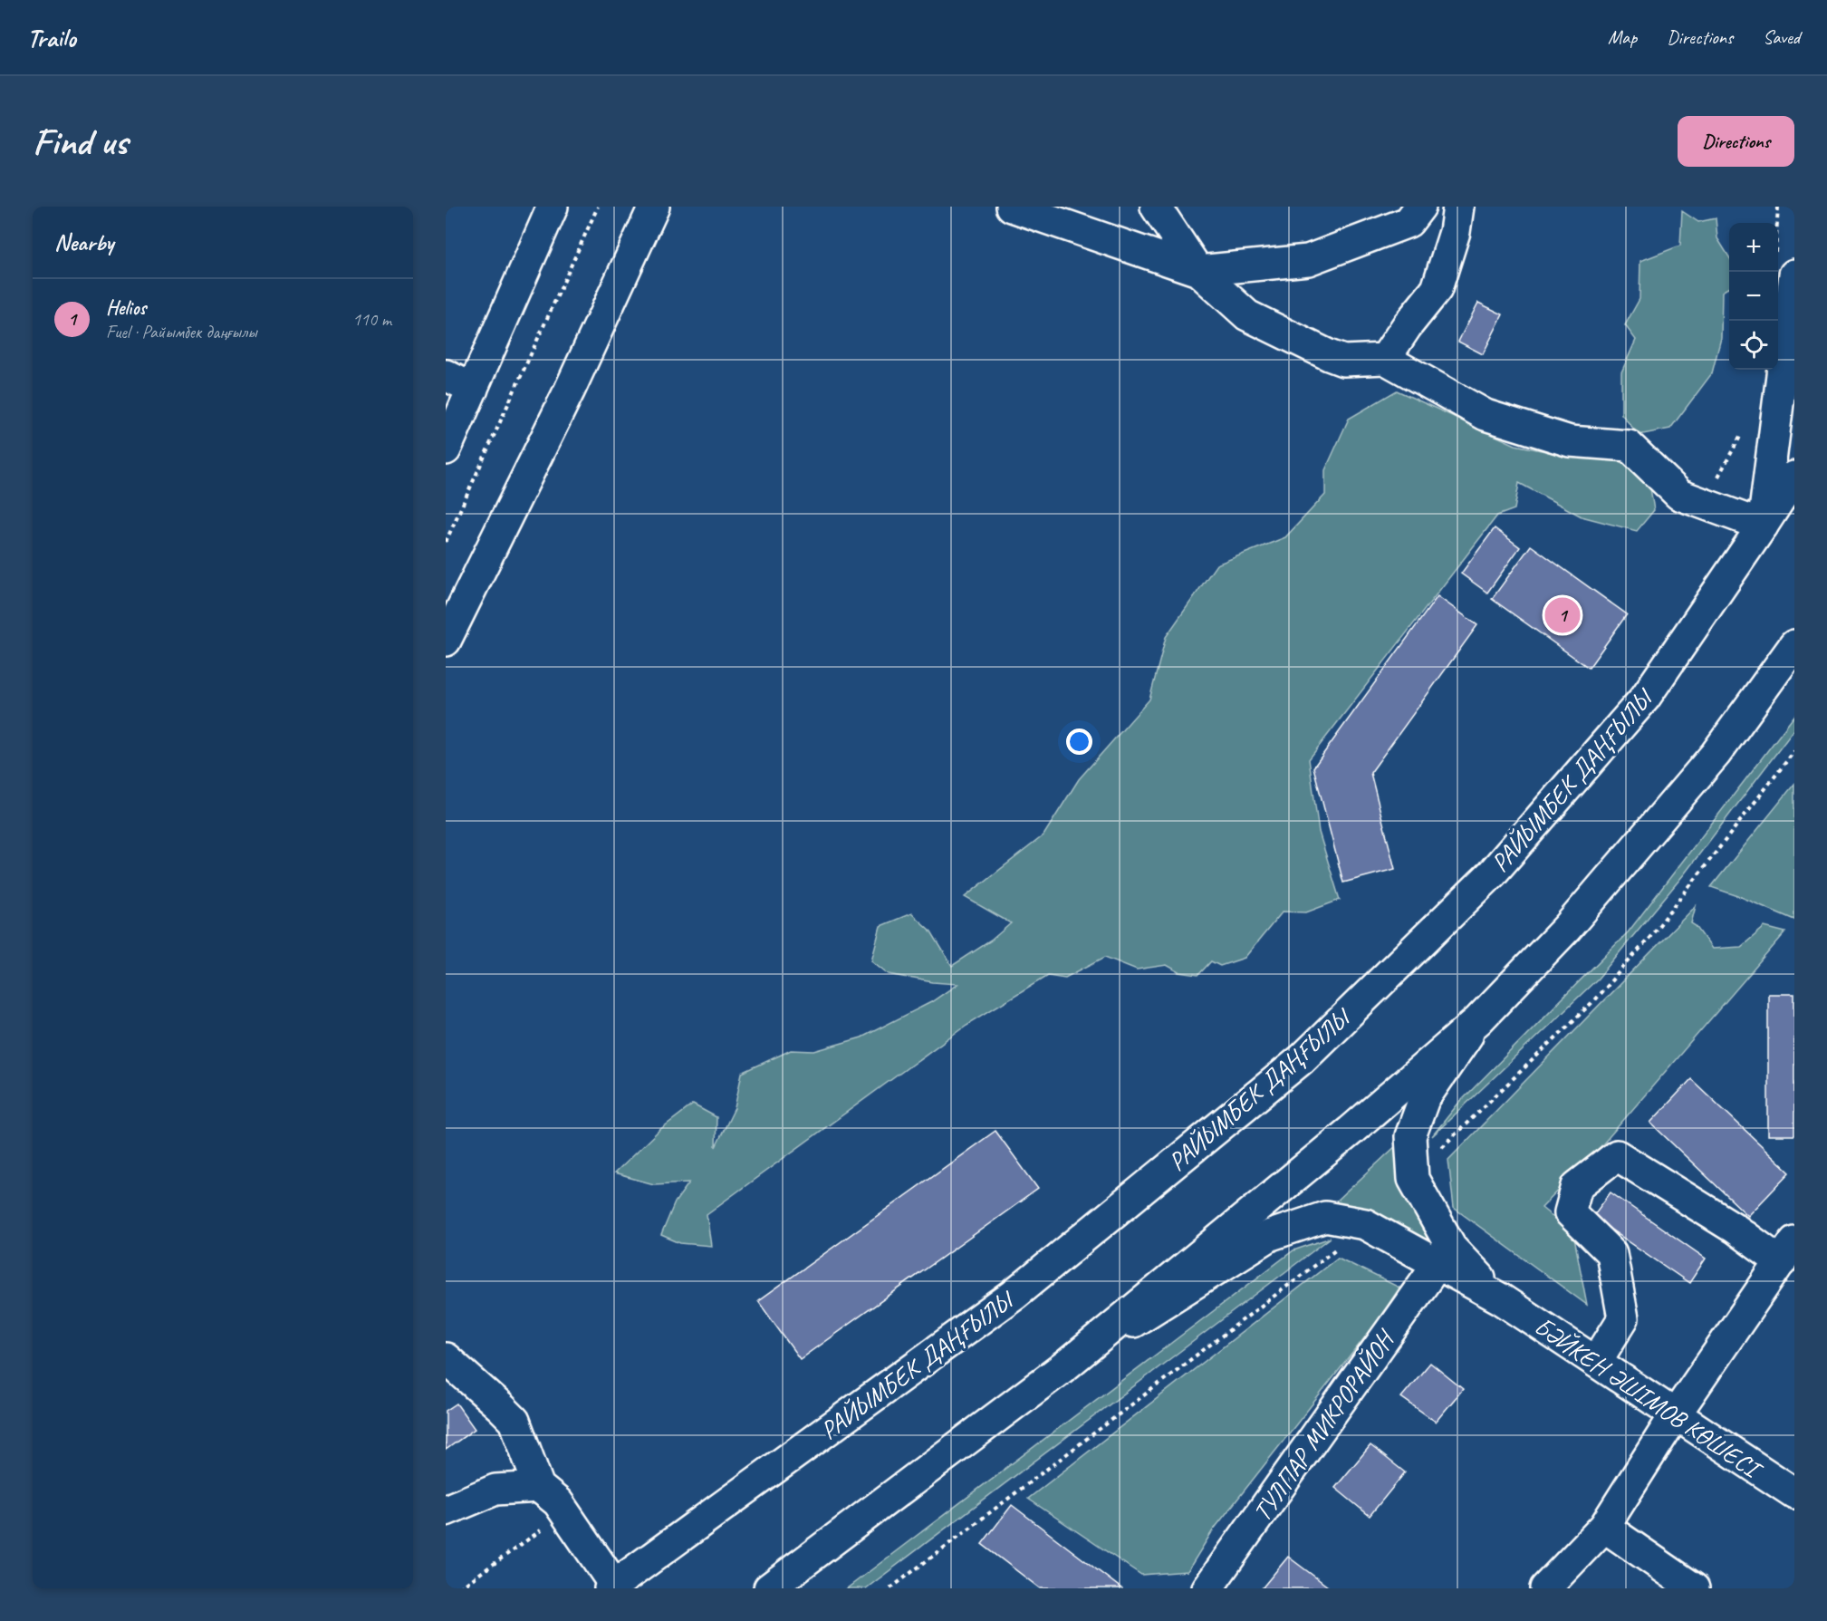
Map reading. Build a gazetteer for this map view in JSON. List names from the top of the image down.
{
  "streets": {
    "main road": ["РАЙЫМБЕК ДАҢҒЫЛЫ", "БӘЙКЕН ӘШІМОВ КӨШЕСІ", "ТУЛПАР МИКРОРАЙОН"]
  },
  "page": {
    "header": "Trailo",
    "nav": ["Map", "Directions", "Saved"],
    "buttons": "Directions",
    "title": "Find us",
    "heading": "Nearby",
    "map_buttons": ["+", "−"],
    "list": [
      {
        "mark": "1",
        "name": "Helios",
        "note": "Fuel · Райымбек даңғылы",
        "value": "110 m"
      }
    ],
    "pins": "1"
  }
}
